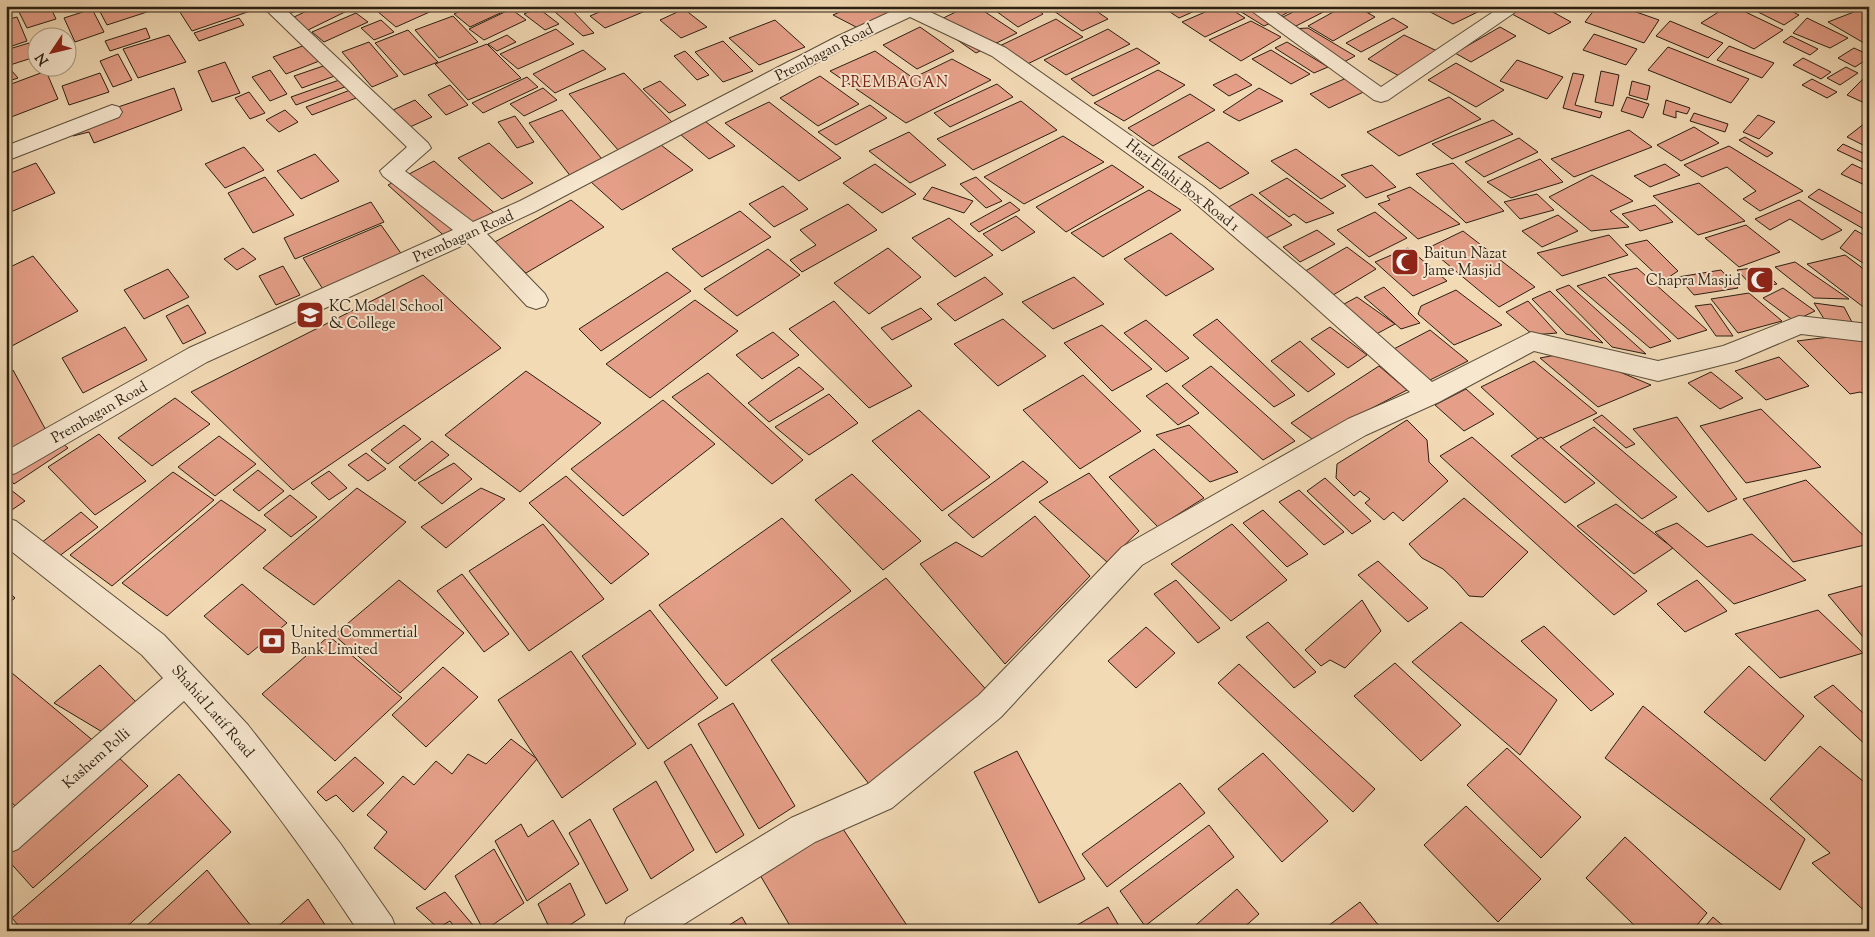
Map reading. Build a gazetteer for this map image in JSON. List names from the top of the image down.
{
  "streets": {
    "street": [
      "Prembagan Road",
      "Hazi Elahi Box Road 1",
      "Shahid Latif Road",
      "Kashem Polli"
    ]
  },
  "crossings": [
    ["Prembagan Road", "Hazi Elahi Box Road 1"],
    ["Shahid Latif Road", "Kashem Polli"]
  ],
  "districts": ["PREMBAGAN"],
  "places": {
    "mosque": ["Baitun Nazat Jame Masjid", "Chapra Masjid"],
    "school or university": ["KC Model School & College"],
    "bank": ["United Commertial Bank Limited"]
  },
  "north": "bottom left"
}
